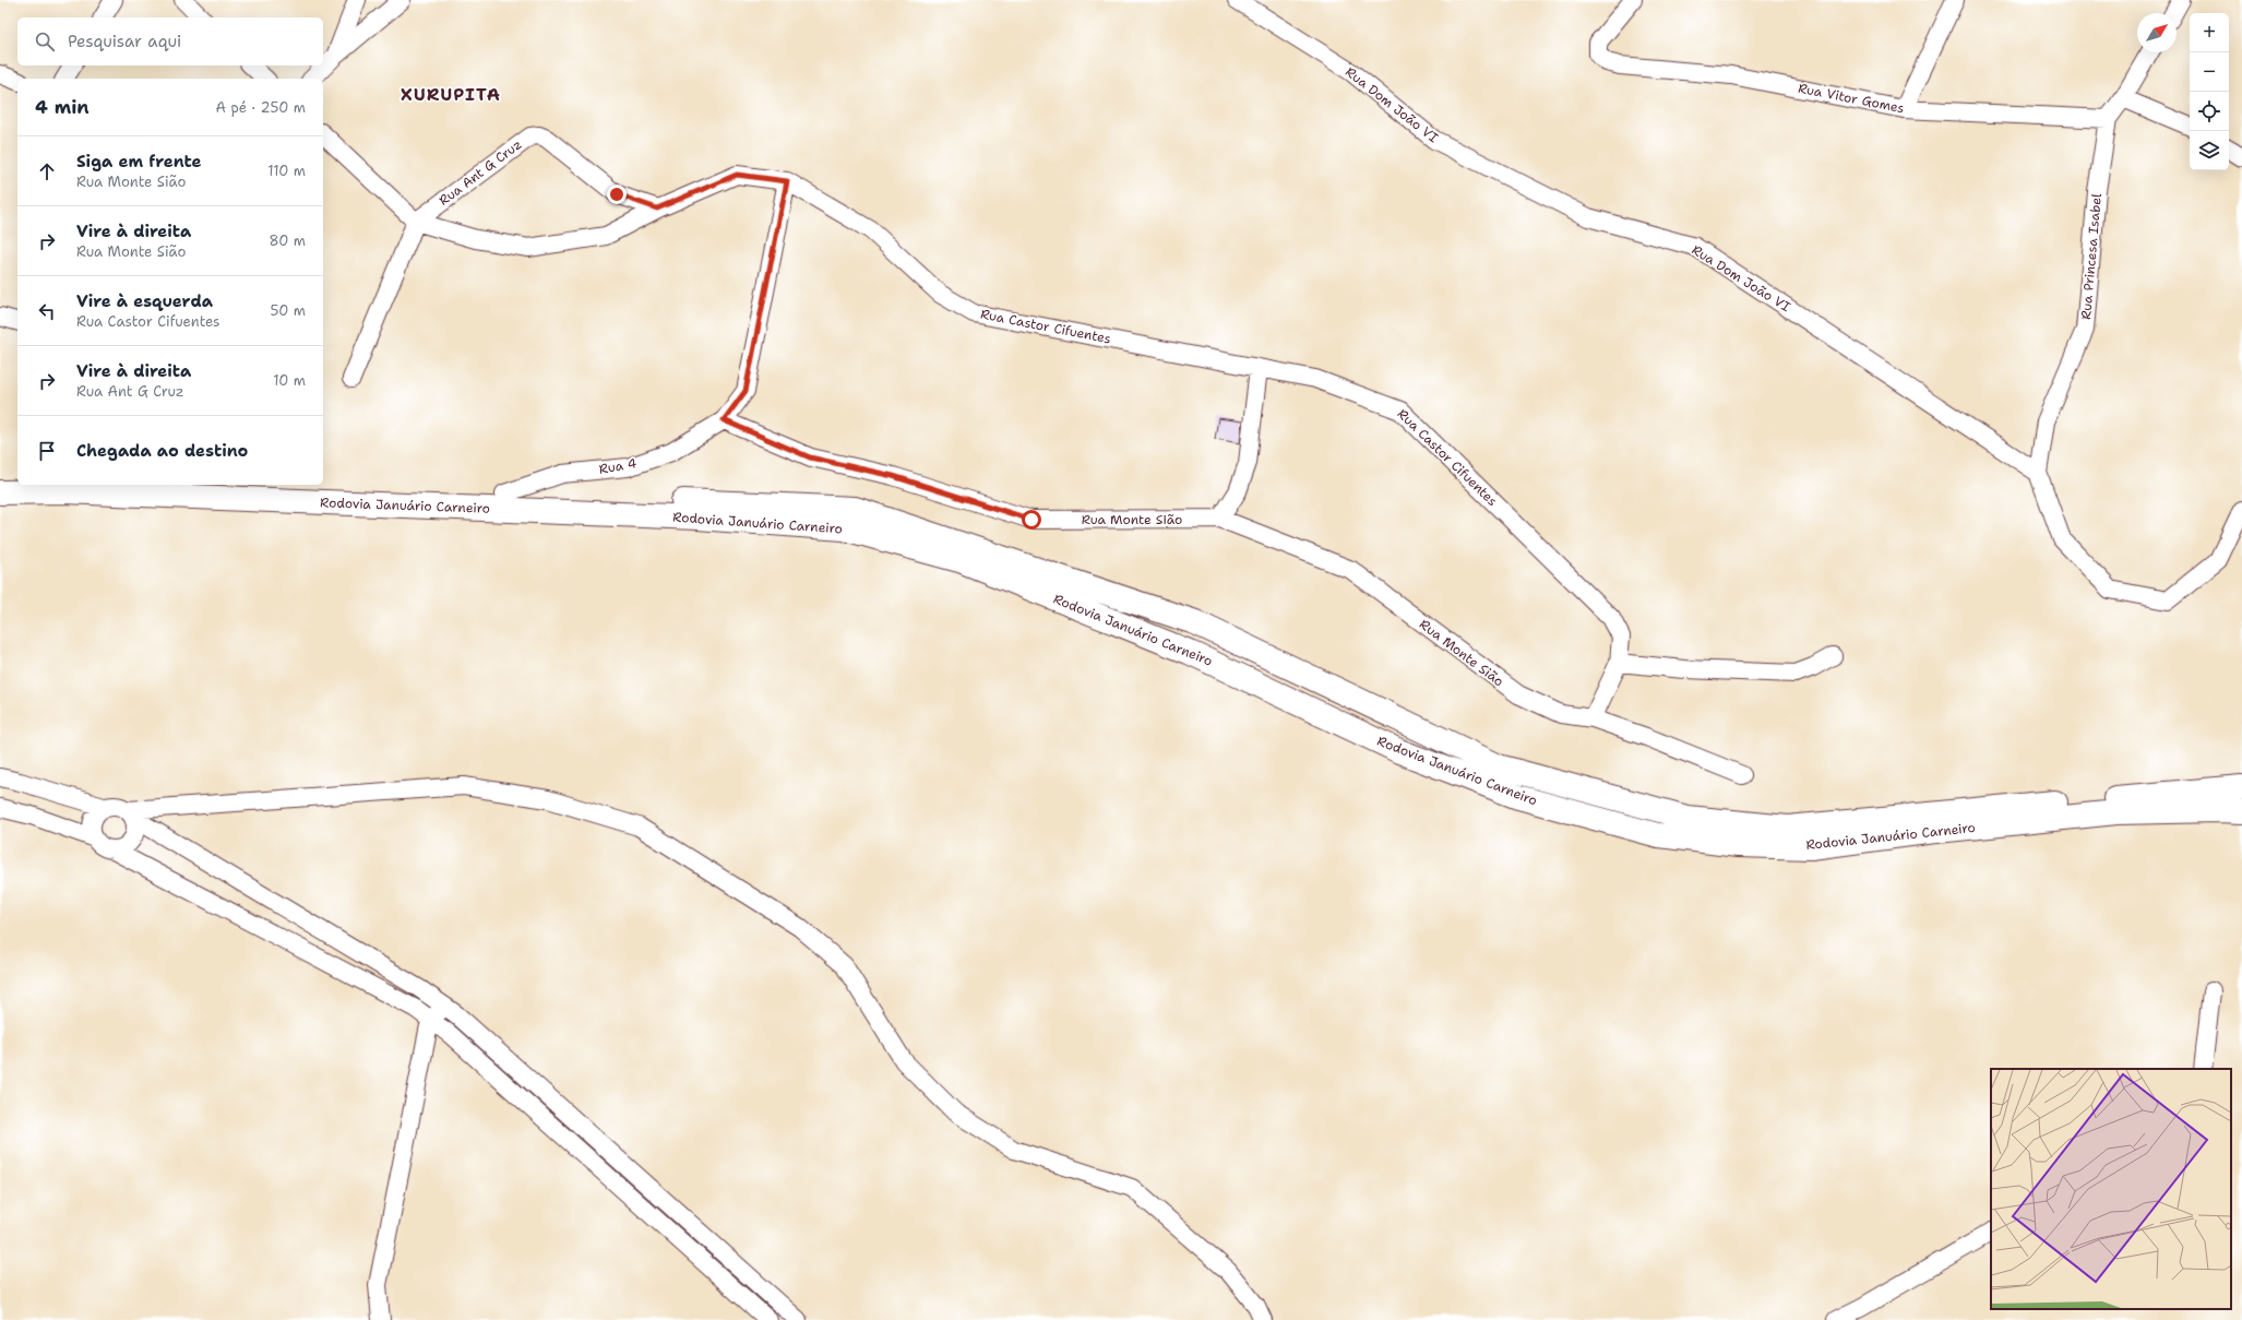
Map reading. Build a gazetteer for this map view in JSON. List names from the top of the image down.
{
  "streets": {
    "highway": ["Rodovia Januário Carneiro"],
    "street": [
      "Rua Vitor Gomes",
      "Rua Dom João VI",
      "Rua Ant G Cruz",
      "Rua Princesa Isabel",
      "Rua Castor Cifuentes",
      "Rua 4",
      "Rua Monte Sião"
    ]
  },
  "crossings": [
    ["Rua Vitor Gomes", "Rua Princesa Isabel"],
    ["Rua Dom João VI", "Rua Princesa Isabel"],
    ["Rua Ant G Cruz", "Rua Castor Cifuentes"],
    ["Rua Castor Cifuentes", "Rua Monte Sião"],
    ["Rua 4", "Rodovia Januário Carneiro"],
    ["Rua 4", "Rua Monte Sião"]
  ],
  "districts": ["XURUPITA"],
  "north": "top right",
  "page": {
    "map_buttons": ["+", "−"],
    "search": "Pesquisar aqui",
    "heading": ["4 min", "A pé · 250 m"],
    "list": [
      ["Siga em frente", "Rua Monte Sião", "110 m"],
      ["Vire à direita", "Rua Monte Sião", "80 m"],
      ["Vire à esquerda", "Rua Castor Cifuentes", "50 m"],
      ["Vire à direita", "Rua Ant G Cruz", "10 m"],
      "Chegada ao destino"
    ]
  }
}
